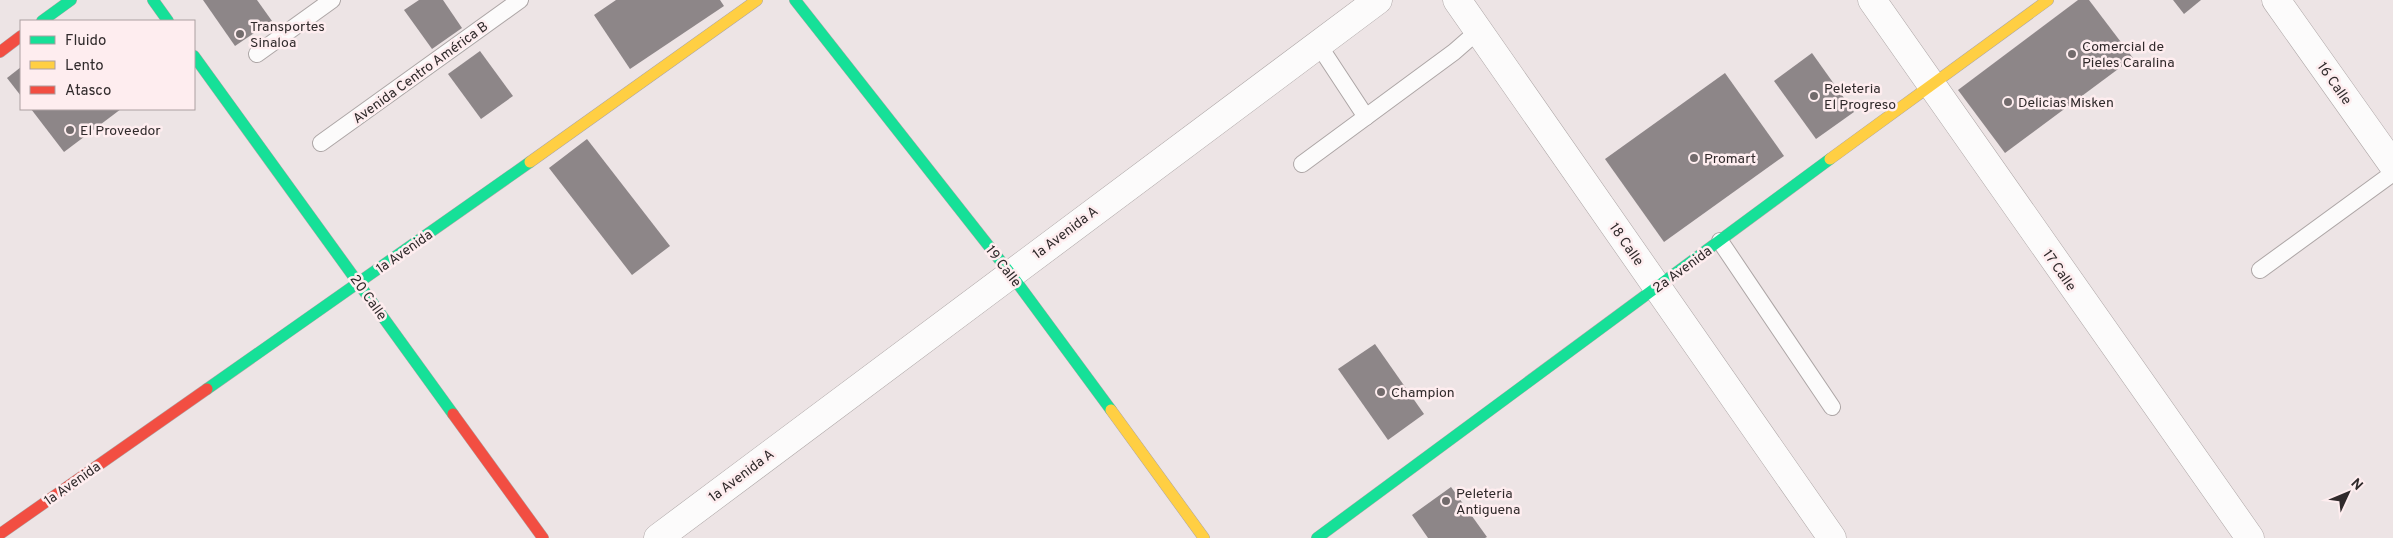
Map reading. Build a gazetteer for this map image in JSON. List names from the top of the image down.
{
  "streets": {
    "street": [
      "16 Calle",
      "1a Avenida A",
      "18 Calle",
      "1a Avenida",
      "19 Calle",
      "2a Avenida",
      "17 Calle",
      "20 Calle"
    ],
    "lane": ["Avenida Centro América B"]
  },
  "crossings": [
    ["1a Avenida A", "19 Calle"],
    ["18 Calle", "2a Avenida"],
    ["1a Avenida", "20 Calle"],
    ["2a Avenida", "17 Calle"]
  ],
  "places": [
    "Transportes Sinaloa",
    "Comercial de Pieles Caralina",
    "Peleteria El Progreso",
    "Delicias Misken",
    "El Proveedor",
    "Promart",
    "Champion",
    "Peleteria Antiguena"
  ],
  "legend": ["Fluido", "Lento", "Atasco"],
  "north": "top right"
}
